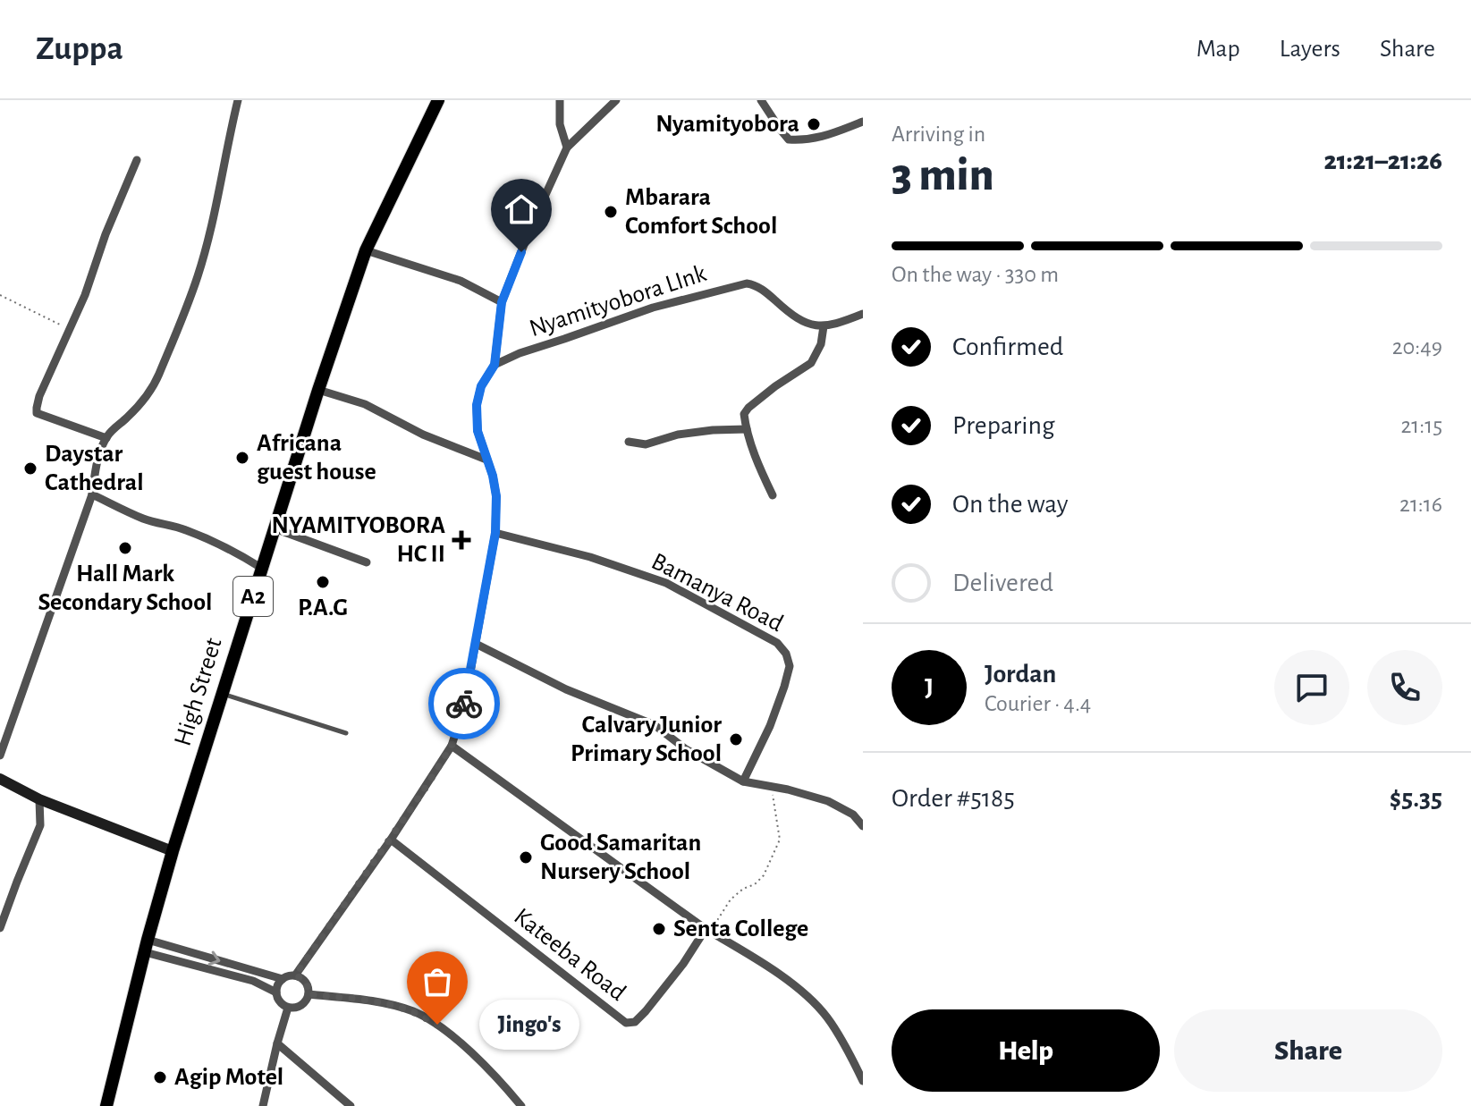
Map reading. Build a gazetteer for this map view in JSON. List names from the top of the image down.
{
  "streets": {
    "main road": ["A2", "High Street"],
    "street": ["Nyamityobora LInk", "Bamanya Road", "Kateeba Road"]
  },
  "places": {
    "other": [
      "Nyamityobora",
      "Mbarara Comfort School",
      "Africana guest house",
      "Daystar Cathedral",
      "Hall Mark Secondary School",
      "P.A.G",
      "Calvary Junior Primary School",
      "Good Samaritan Nursery School",
      "Senta College",
      "Jingo's",
      "Agip Motel"
    ],
    "health": ["NYAMITYOBORA HC II"]
  },
  "page": {
    "header": "Zuppa",
    "nav": ["Map", "Layers", "Share"],
    "heading": ["3 min", "Arriving in", "21:21–21:26"],
    "panel": [
      "Jordan",
      "Courier · 4.4",
      "Order #5185",
      "$5.35"
    ],
    "bar": "On the way · 330 m",
    "list": [
      ["Confirmed", "20:49"],
      ["Preparing", "21:15"],
      ["On the way", "21:16"],
      "Delivered"
    ],
    "round": "J",
    "buttons": ["Help", "Share"],
    "bubble": "Jingo's"
  }
}
